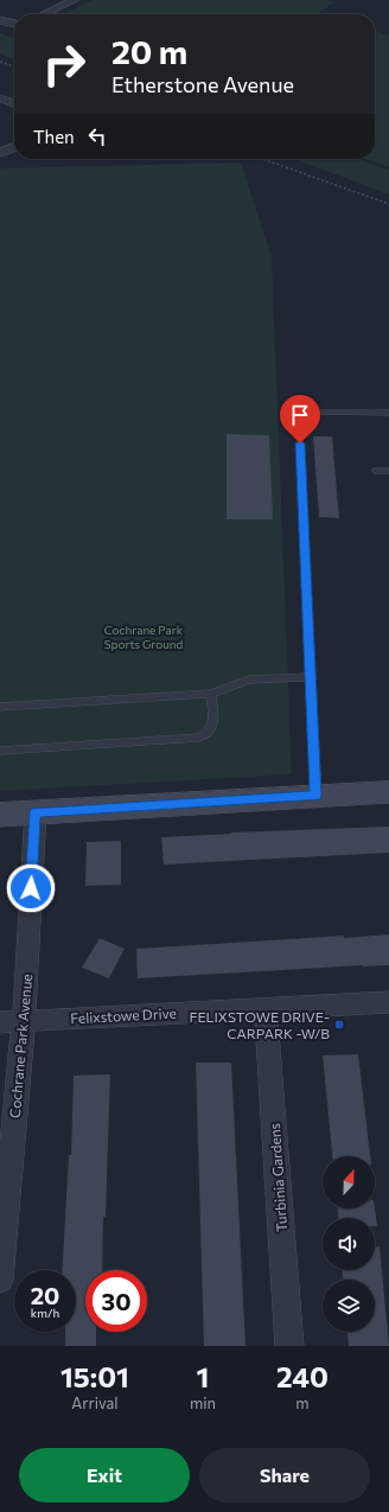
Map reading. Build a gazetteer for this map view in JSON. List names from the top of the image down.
{
  "streets": {
    "street": ["Felixstowe Drive", "Cochrane Park Avenue", "Turbinia Gardens"]
  },
  "crossings": [
    ["Felixstowe Drive", "Cochrane Park Avenue"],
    ["Felixstowe Drive", "Turbinia Gardens"]
  ],
  "parks": ["Cochrane Park Sports Ground"],
  "places": {
    "transit": ["FELIXSTOWE DRIVE- CARPARK -W/B"]
  },
  "north": "top",
  "page": {
    "turn": ["20 m", "Etherstone Avenue"],
    "then": "Then",
    "speed": "20 km/h",
    "limit": "30",
    "eta": [
      "15:01",
      "Arrival",
      "1",
      "min",
      "240",
      "m"
    ],
    "buttons": ["Exit", "Share"]
  }
}
